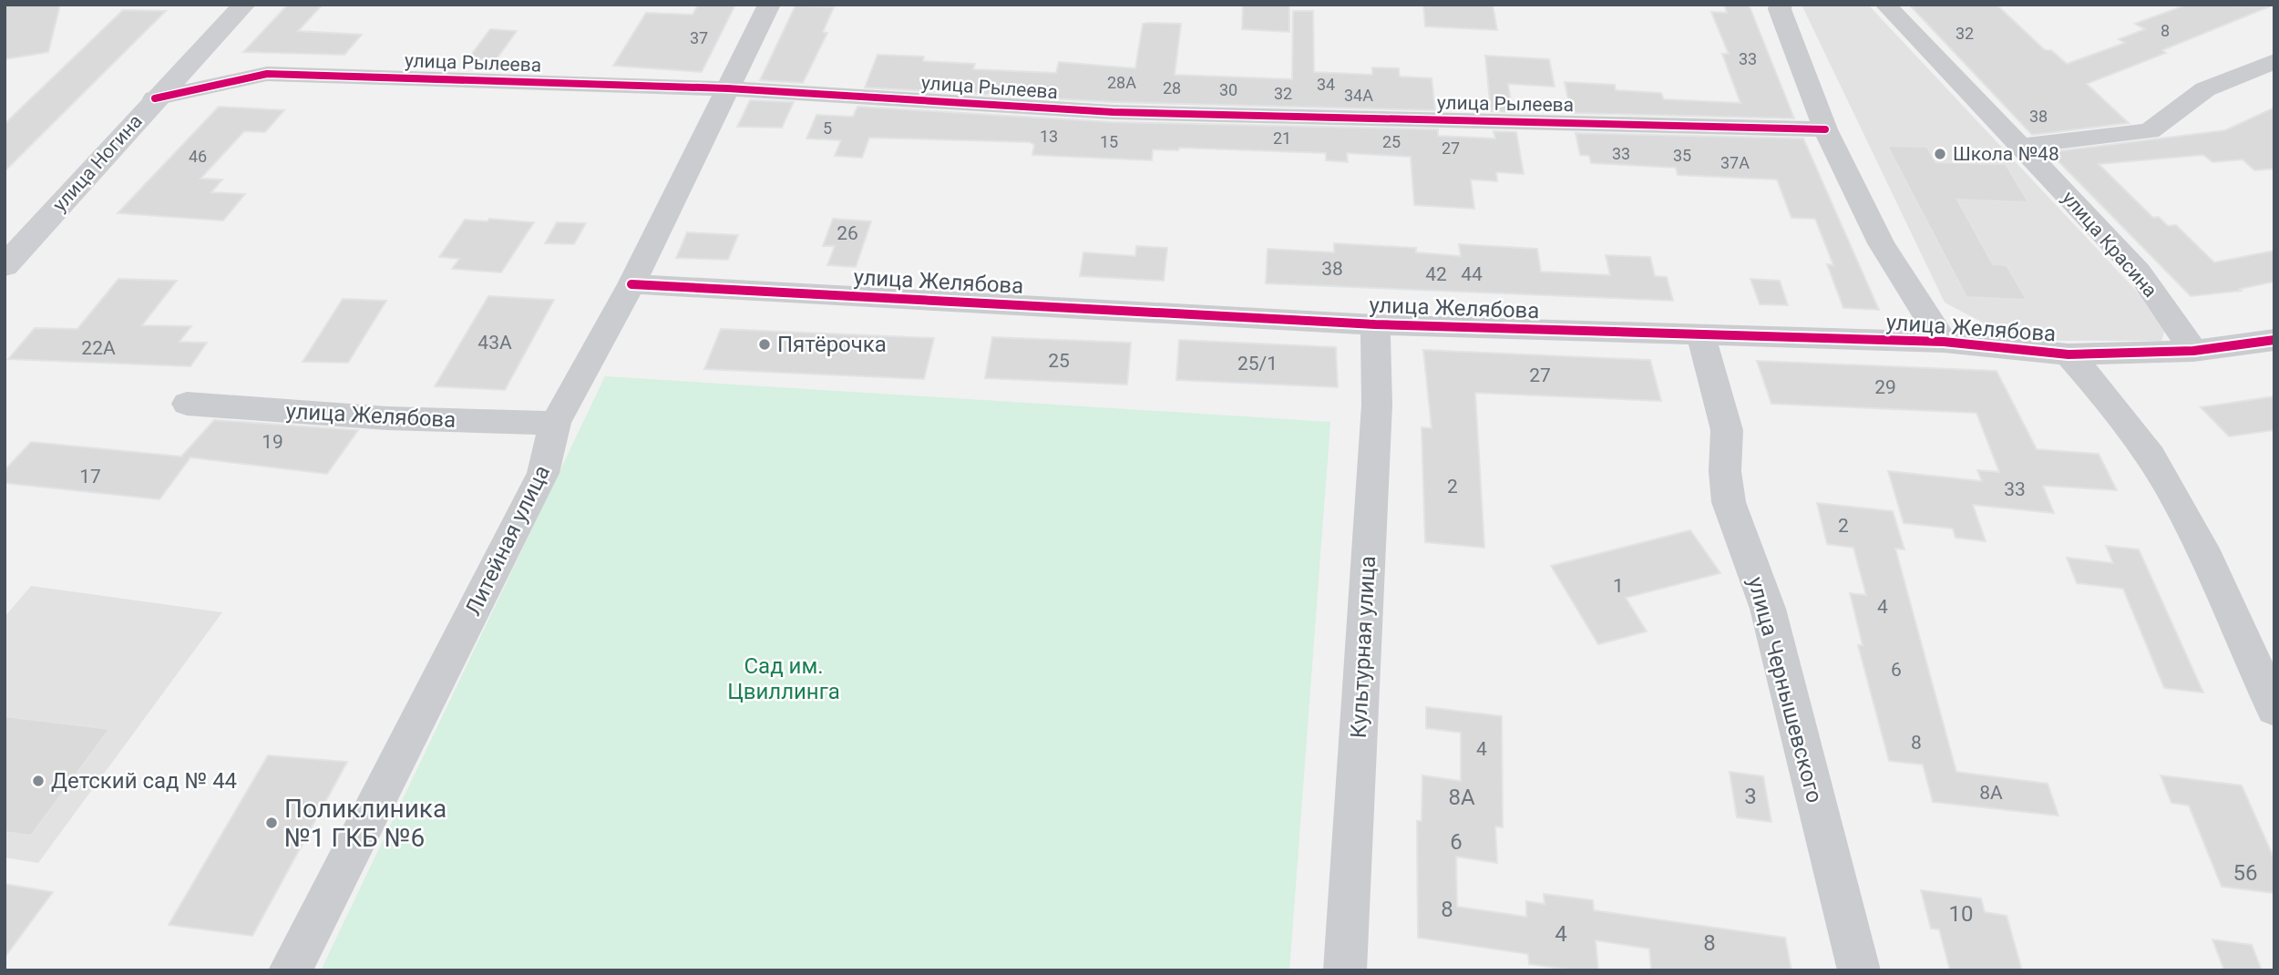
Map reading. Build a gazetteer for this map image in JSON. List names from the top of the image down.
{
  "streets": {
    "street": [
      "улица Рылеева",
      "улица Ногина",
      "улица Красина",
      "улица Желябова",
      "Литейная улица",
      "Культурная улица",
      "улица Чернышевского"
    ]
  },
  "crossings": [
    ["улица Рылеева", "улица Ногина"],
    ["улица Рылеева", "Литейная улица"],
    ["улица Красина", "улица Желябова"],
    ["улица Желябова", "Литейная улица"],
    ["улица Желябова", "Культурная улица"],
    ["улица Желябова", "улица Чернышевского"]
  ],
  "parks": ["Сад им. Цвиллинга"],
  "places": [
    "Школа №48",
    "Пятёрочка",
    "Детский сад № 44",
    "Поликлиника №1 ГКБ №6"
  ],
  "house_numbers": [
    "8",
    "32",
    "37",
    "33",
    "28А",
    "34",
    "28",
    "30",
    "32",
    "34А",
    "38",
    "5",
    "13",
    "21",
    "15",
    "25",
    "27",
    "33",
    "35",
    "46",
    "37А",
    "26",
    "38",
    "42",
    "44",
    "43А",
    "22А",
    "25",
    "25/1",
    "27",
    "29",
    "19",
    "17",
    "2",
    "33",
    "2",
    "1",
    "4",
    "6",
    "8",
    "4",
    "8А",
    "3",
    "8А",
    "6",
    "56",
    "8",
    "10",
    "4",
    "8"
  ]
}
